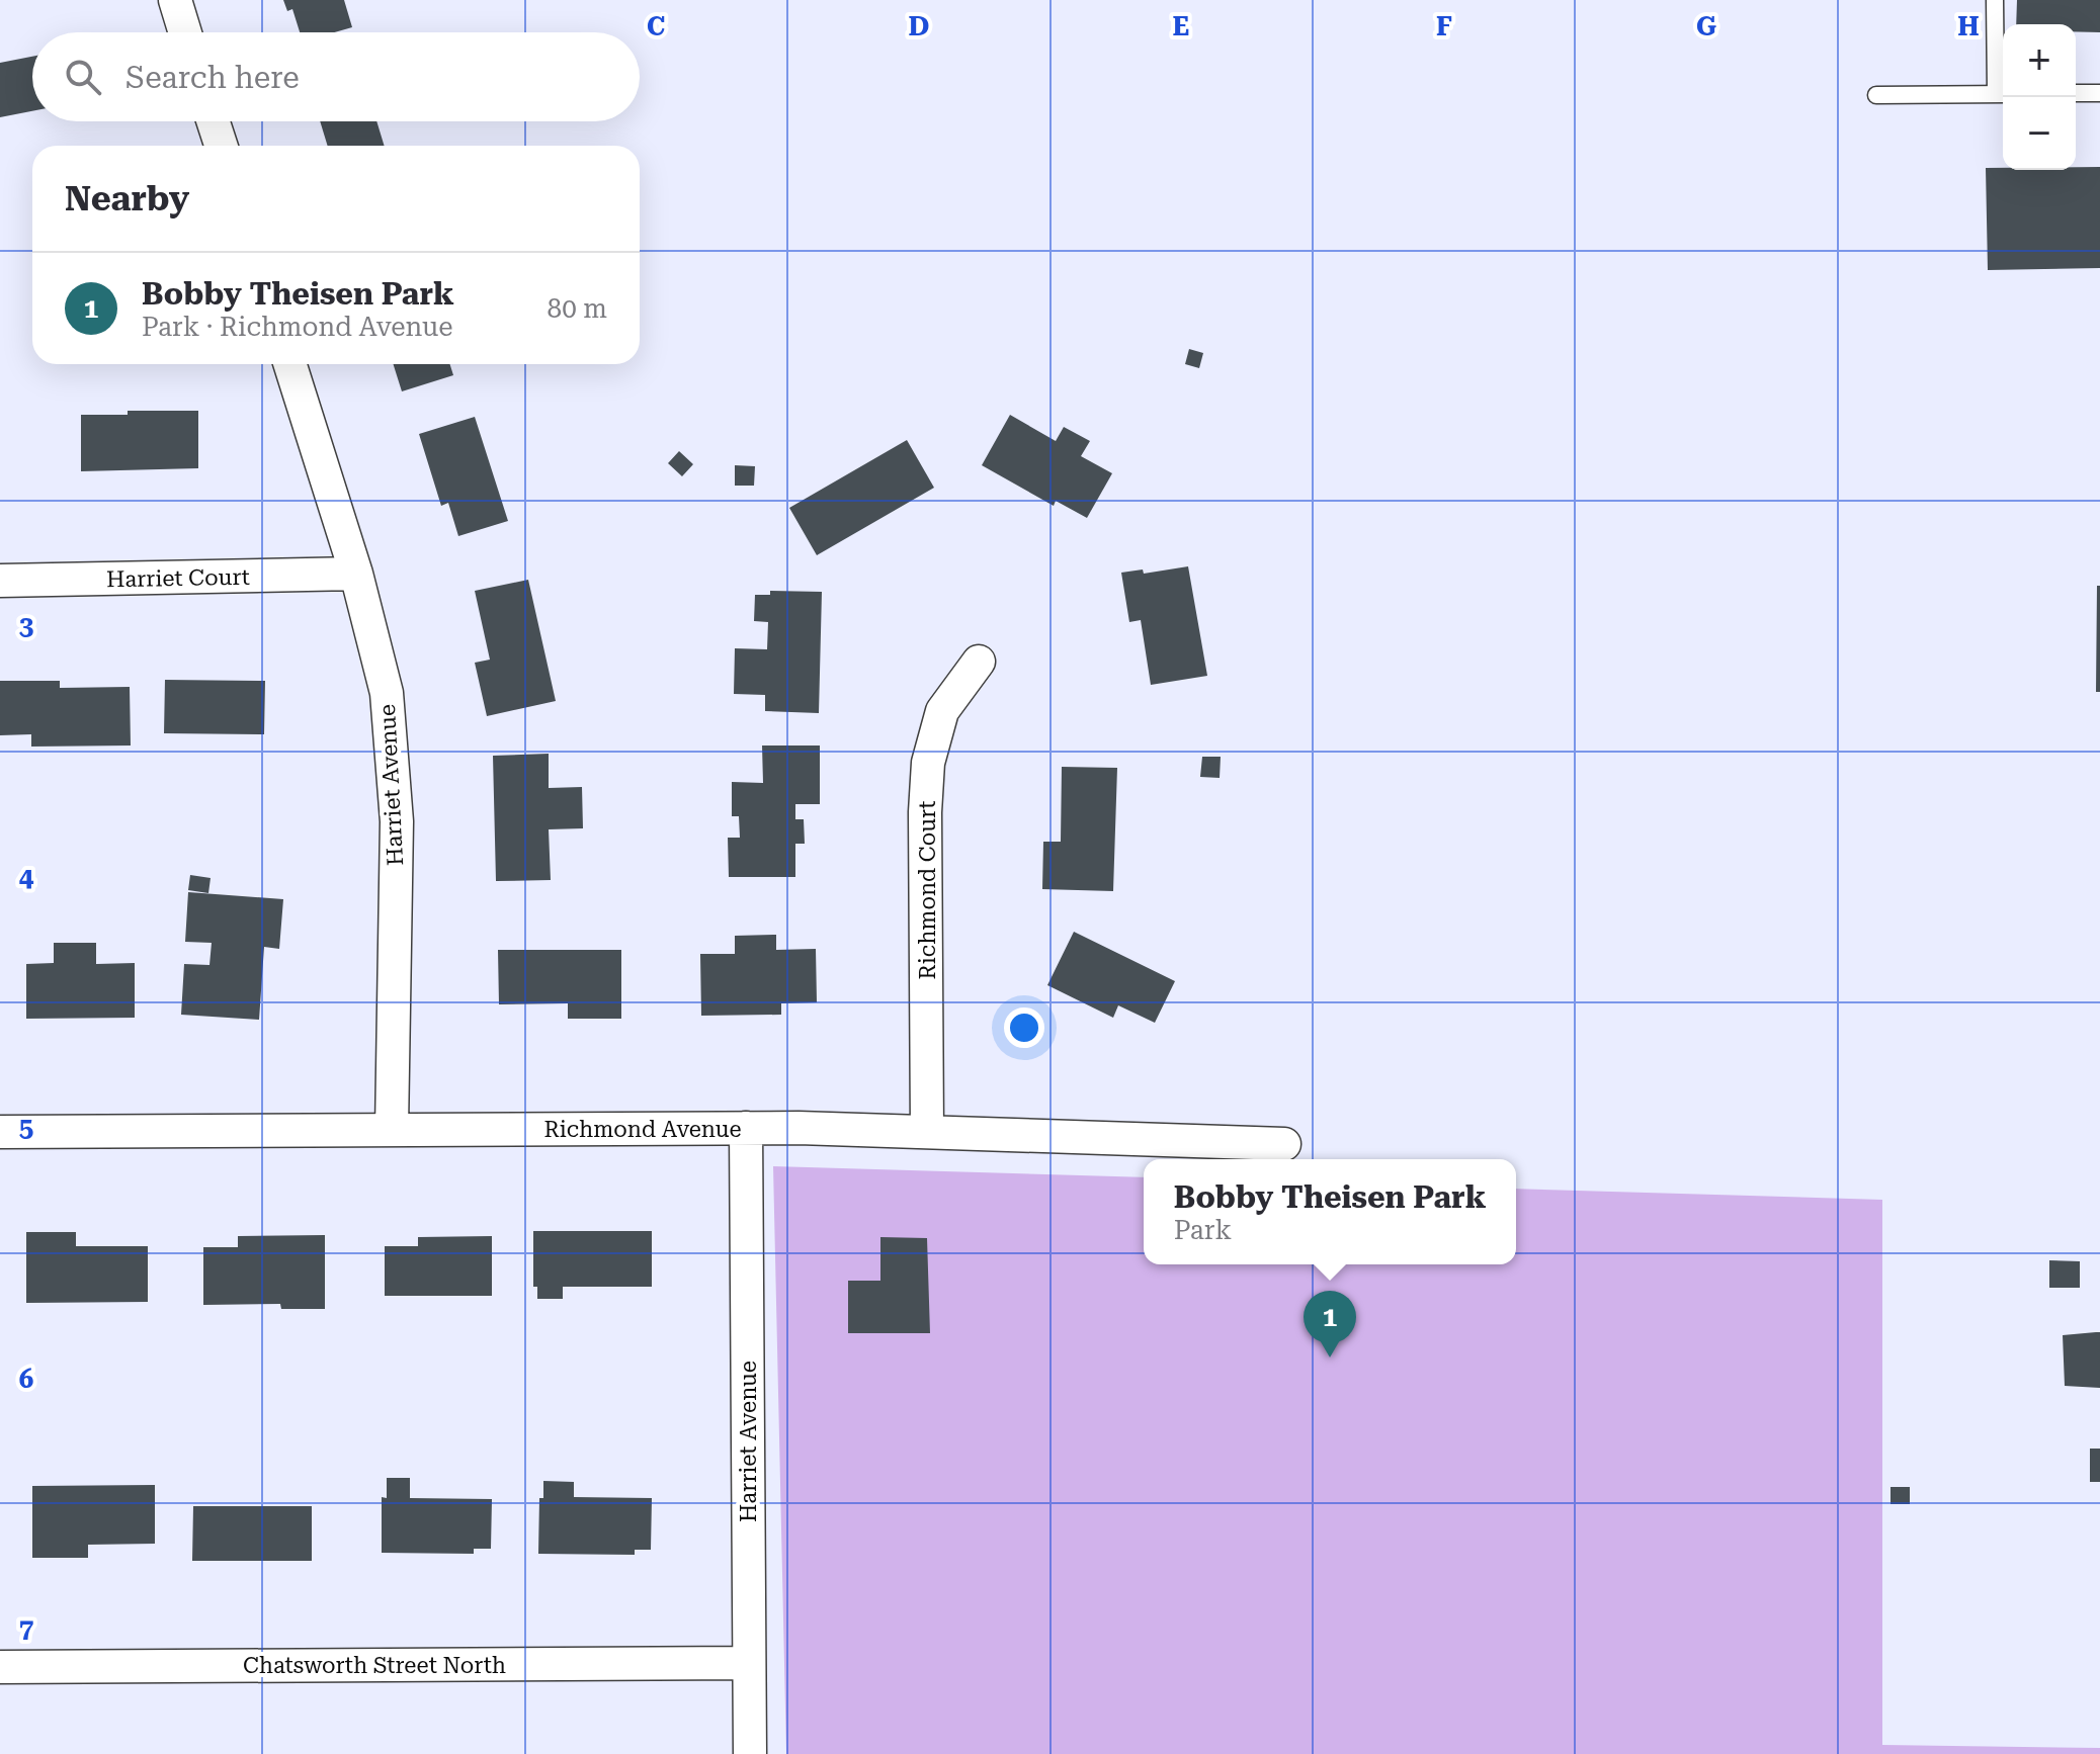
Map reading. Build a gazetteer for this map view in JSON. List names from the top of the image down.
{
  "streets": {
    "street": [
      "Harriet Court",
      "Harriet Avenue",
      "Richmond Court",
      "Richmond Avenue",
      "Chatsworth Street North"
    ]
  },
  "crossings": [
    ["Harriet Court", "Harriet Avenue"],
    ["Harriet Avenue", "Richmond Avenue"],
    ["Harriet Avenue", "Chatsworth Street North"],
    ["Richmond Court", "Richmond Avenue"]
  ],
  "page": {
    "map_buttons": ["+", "−"],
    "search": "Search here",
    "heading": "Nearby",
    "list": [
      {
        "mark": "1",
        "name": "Bobby Theisen Park",
        "note": "Park · Richmond Avenue",
        "value": "80 m"
      }
    ],
    "popup": ["Bobby Theisen Park", "Park"],
    "pins": "1"
  },
  "grid": {
    "columns": [
      "C",
      "D",
      "E",
      "F",
      "G",
      "H"
    ],
    "rows": [
      "3",
      "4",
      "5",
      "6",
      "7"
    ]
  }
}
